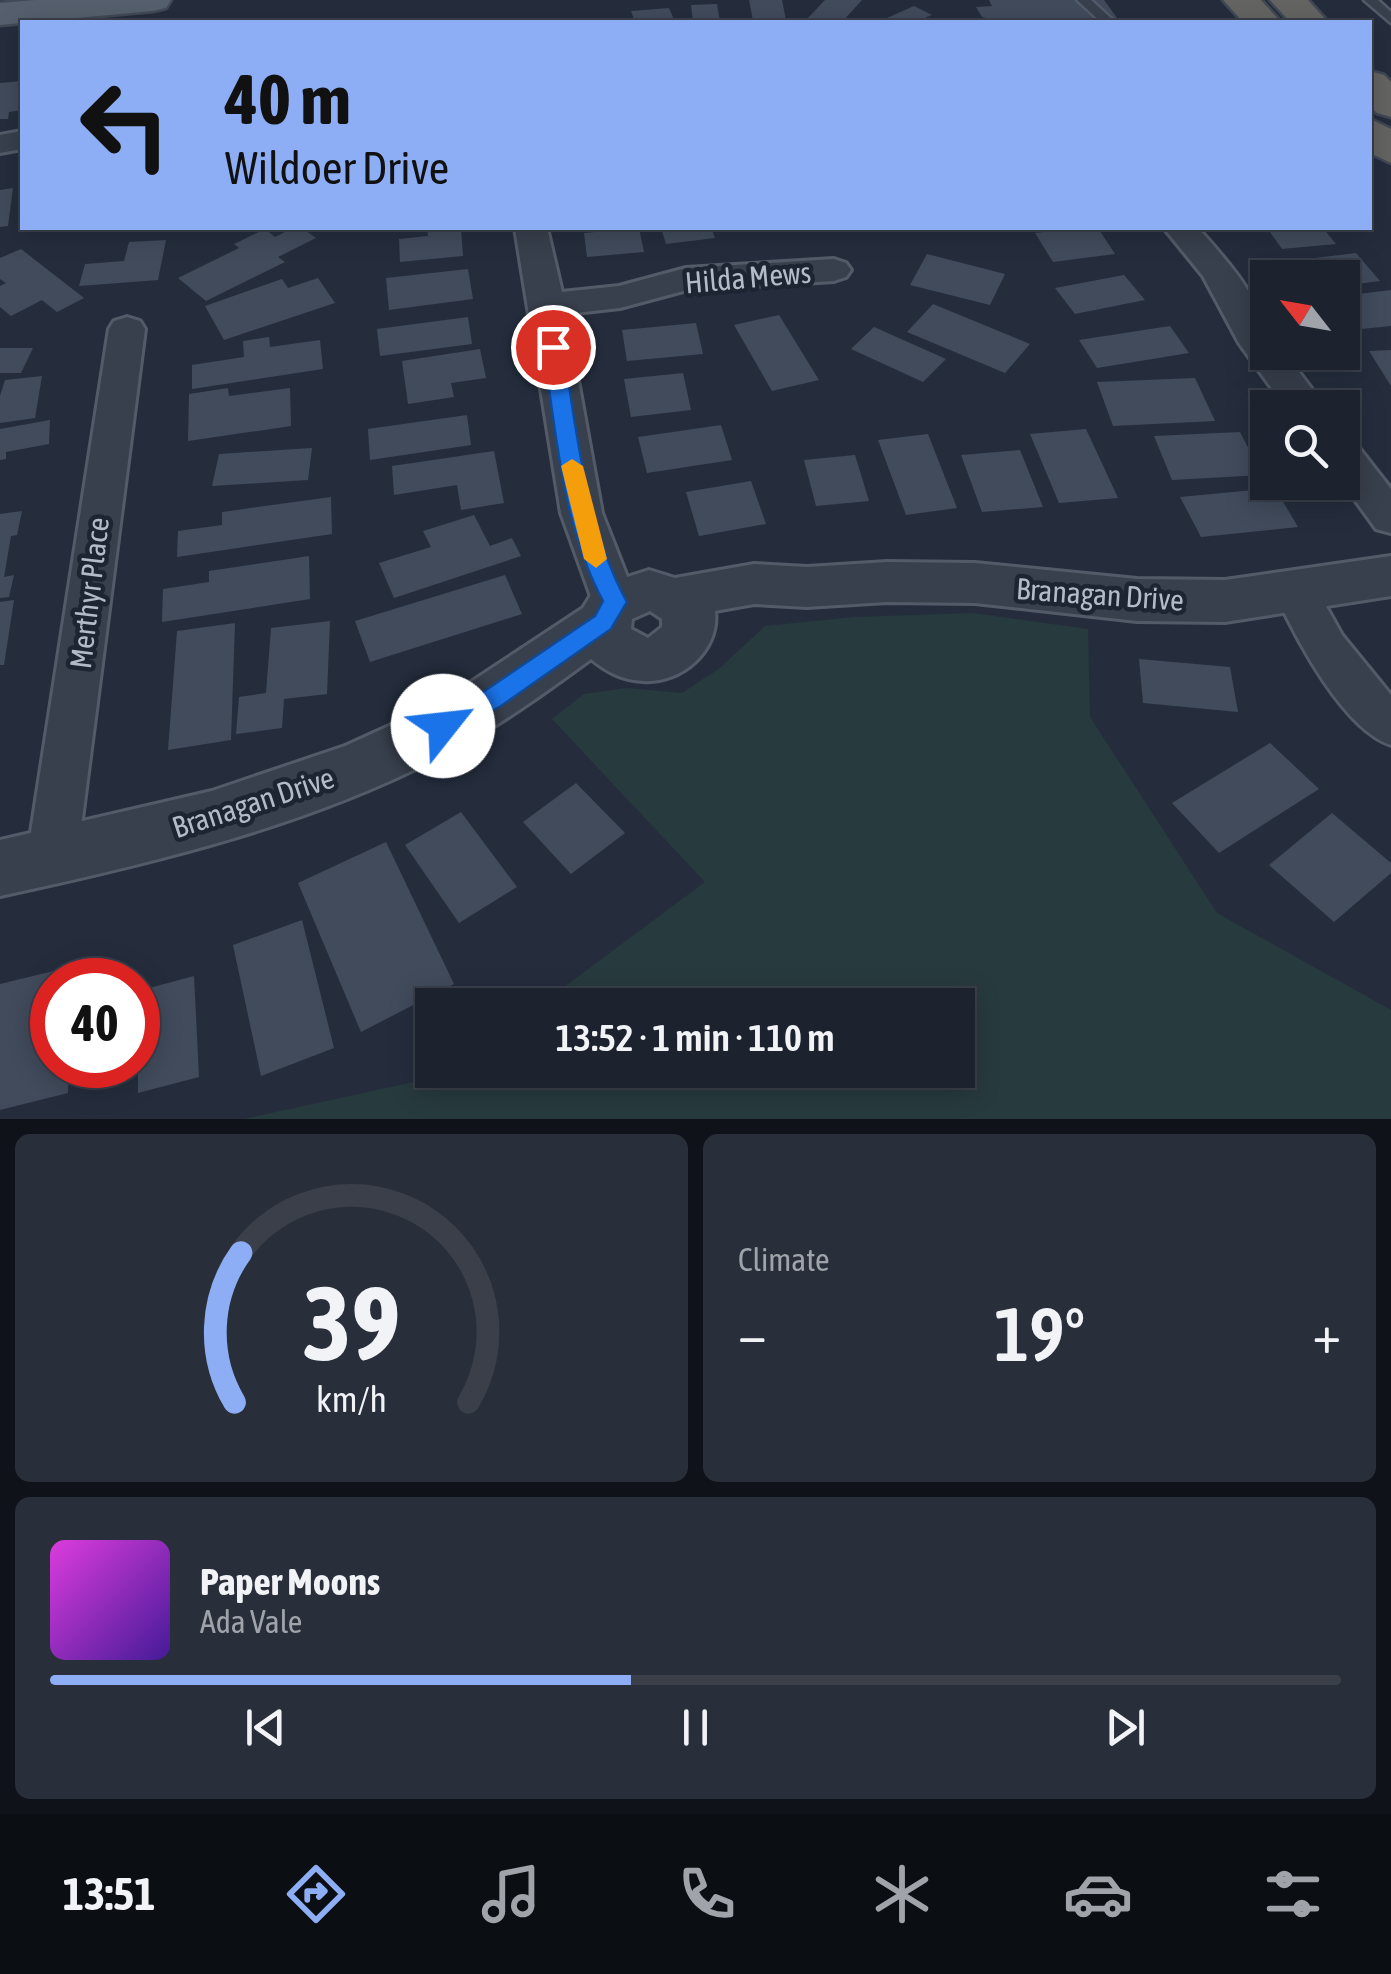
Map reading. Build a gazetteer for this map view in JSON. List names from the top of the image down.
{
  "streets": {
    "street": ["Hilda Mews", "Merthyr Place", "Branagan Drive"]
  },
  "crossings": [
    ["Merthyr Place", "Branagan Drive"]
  ],
  "north": "top left",
  "page": {
    "turn": ["40 m", "Wildoer Drive"],
    "limit": "40",
    "trip": "13:52 · 1 min · 110 m",
    "tile": "Climate",
    "heat": ["−", "19°", "+"],
    "song": ["Paper Moons", "Ada Vale"],
    "tabs": "13:51",
    "gauge": ["39", "km/h"]
  }
}
